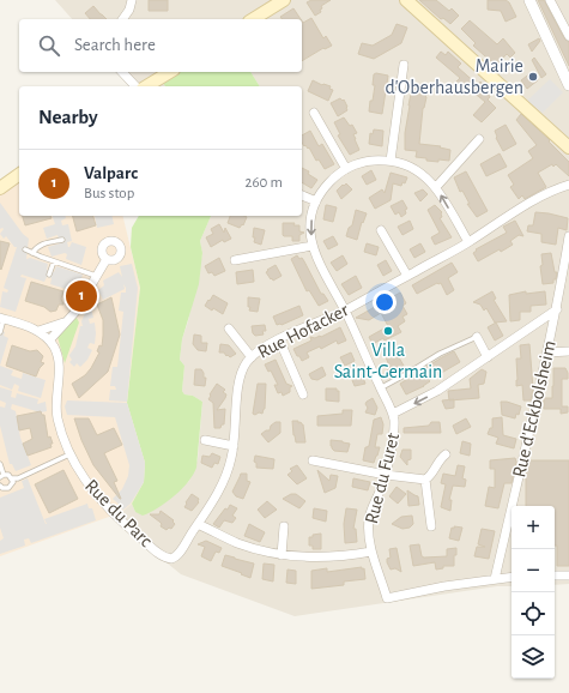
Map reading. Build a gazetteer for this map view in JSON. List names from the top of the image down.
{
  "streets": {
    "street": [
      "Rue Hofacker",
      "Rue d'Eckbolsheim",
      "Rue du Furet",
      "Rue du Parc"
    ]
  },
  "crossings": [
    ["Rue Hofacker", "Rue du Furet"],
    ["Rue Hofacker", "Rue du Parc"],
    ["Rue d'Eckbolsheim", "Rue du Furet"]
  ],
  "places": ["Mairie d'Oberhausbergen", "Villa Saint-Germain"],
  "page": {
    "search": "Search here",
    "heading": "Nearby",
    "list": [
      {
        "mark": "1",
        "name": "Valparc",
        "note": "Bus stop",
        "value": "260 m"
      }
    ],
    "pins": "1",
    "map_buttons": ["+", "−"]
  }
}
